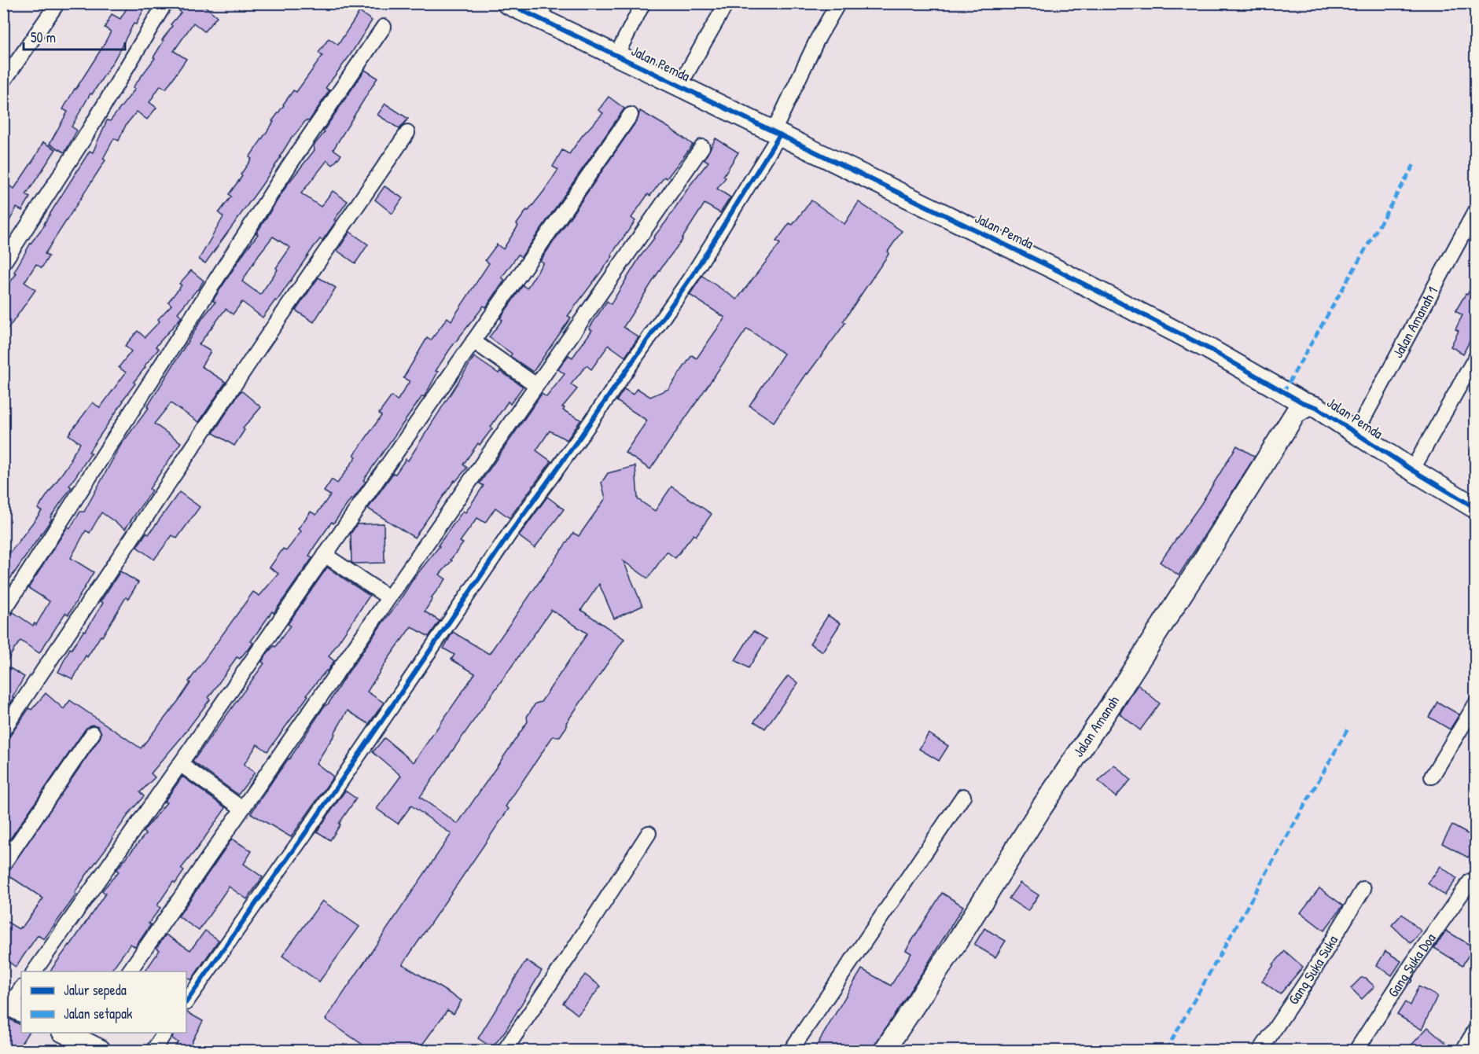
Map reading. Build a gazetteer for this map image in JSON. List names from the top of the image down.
{
  "streets": {
    "street": [
      "Jalan Pemda",
      "Jalan Amanah 1",
      "Jalan Amanah",
      "Gang Suka Doa",
      "Gang Suka Suka"
    ]
  },
  "crossings": [
    ["Jalan Pemda", "Jalan Amanah 1"],
    ["Jalan Pemda", "Jalan Amanah"]
  ],
  "legend": ["Jalur sepeda", "Jalan setapak"],
  "scale_bar": "50 m"
}
